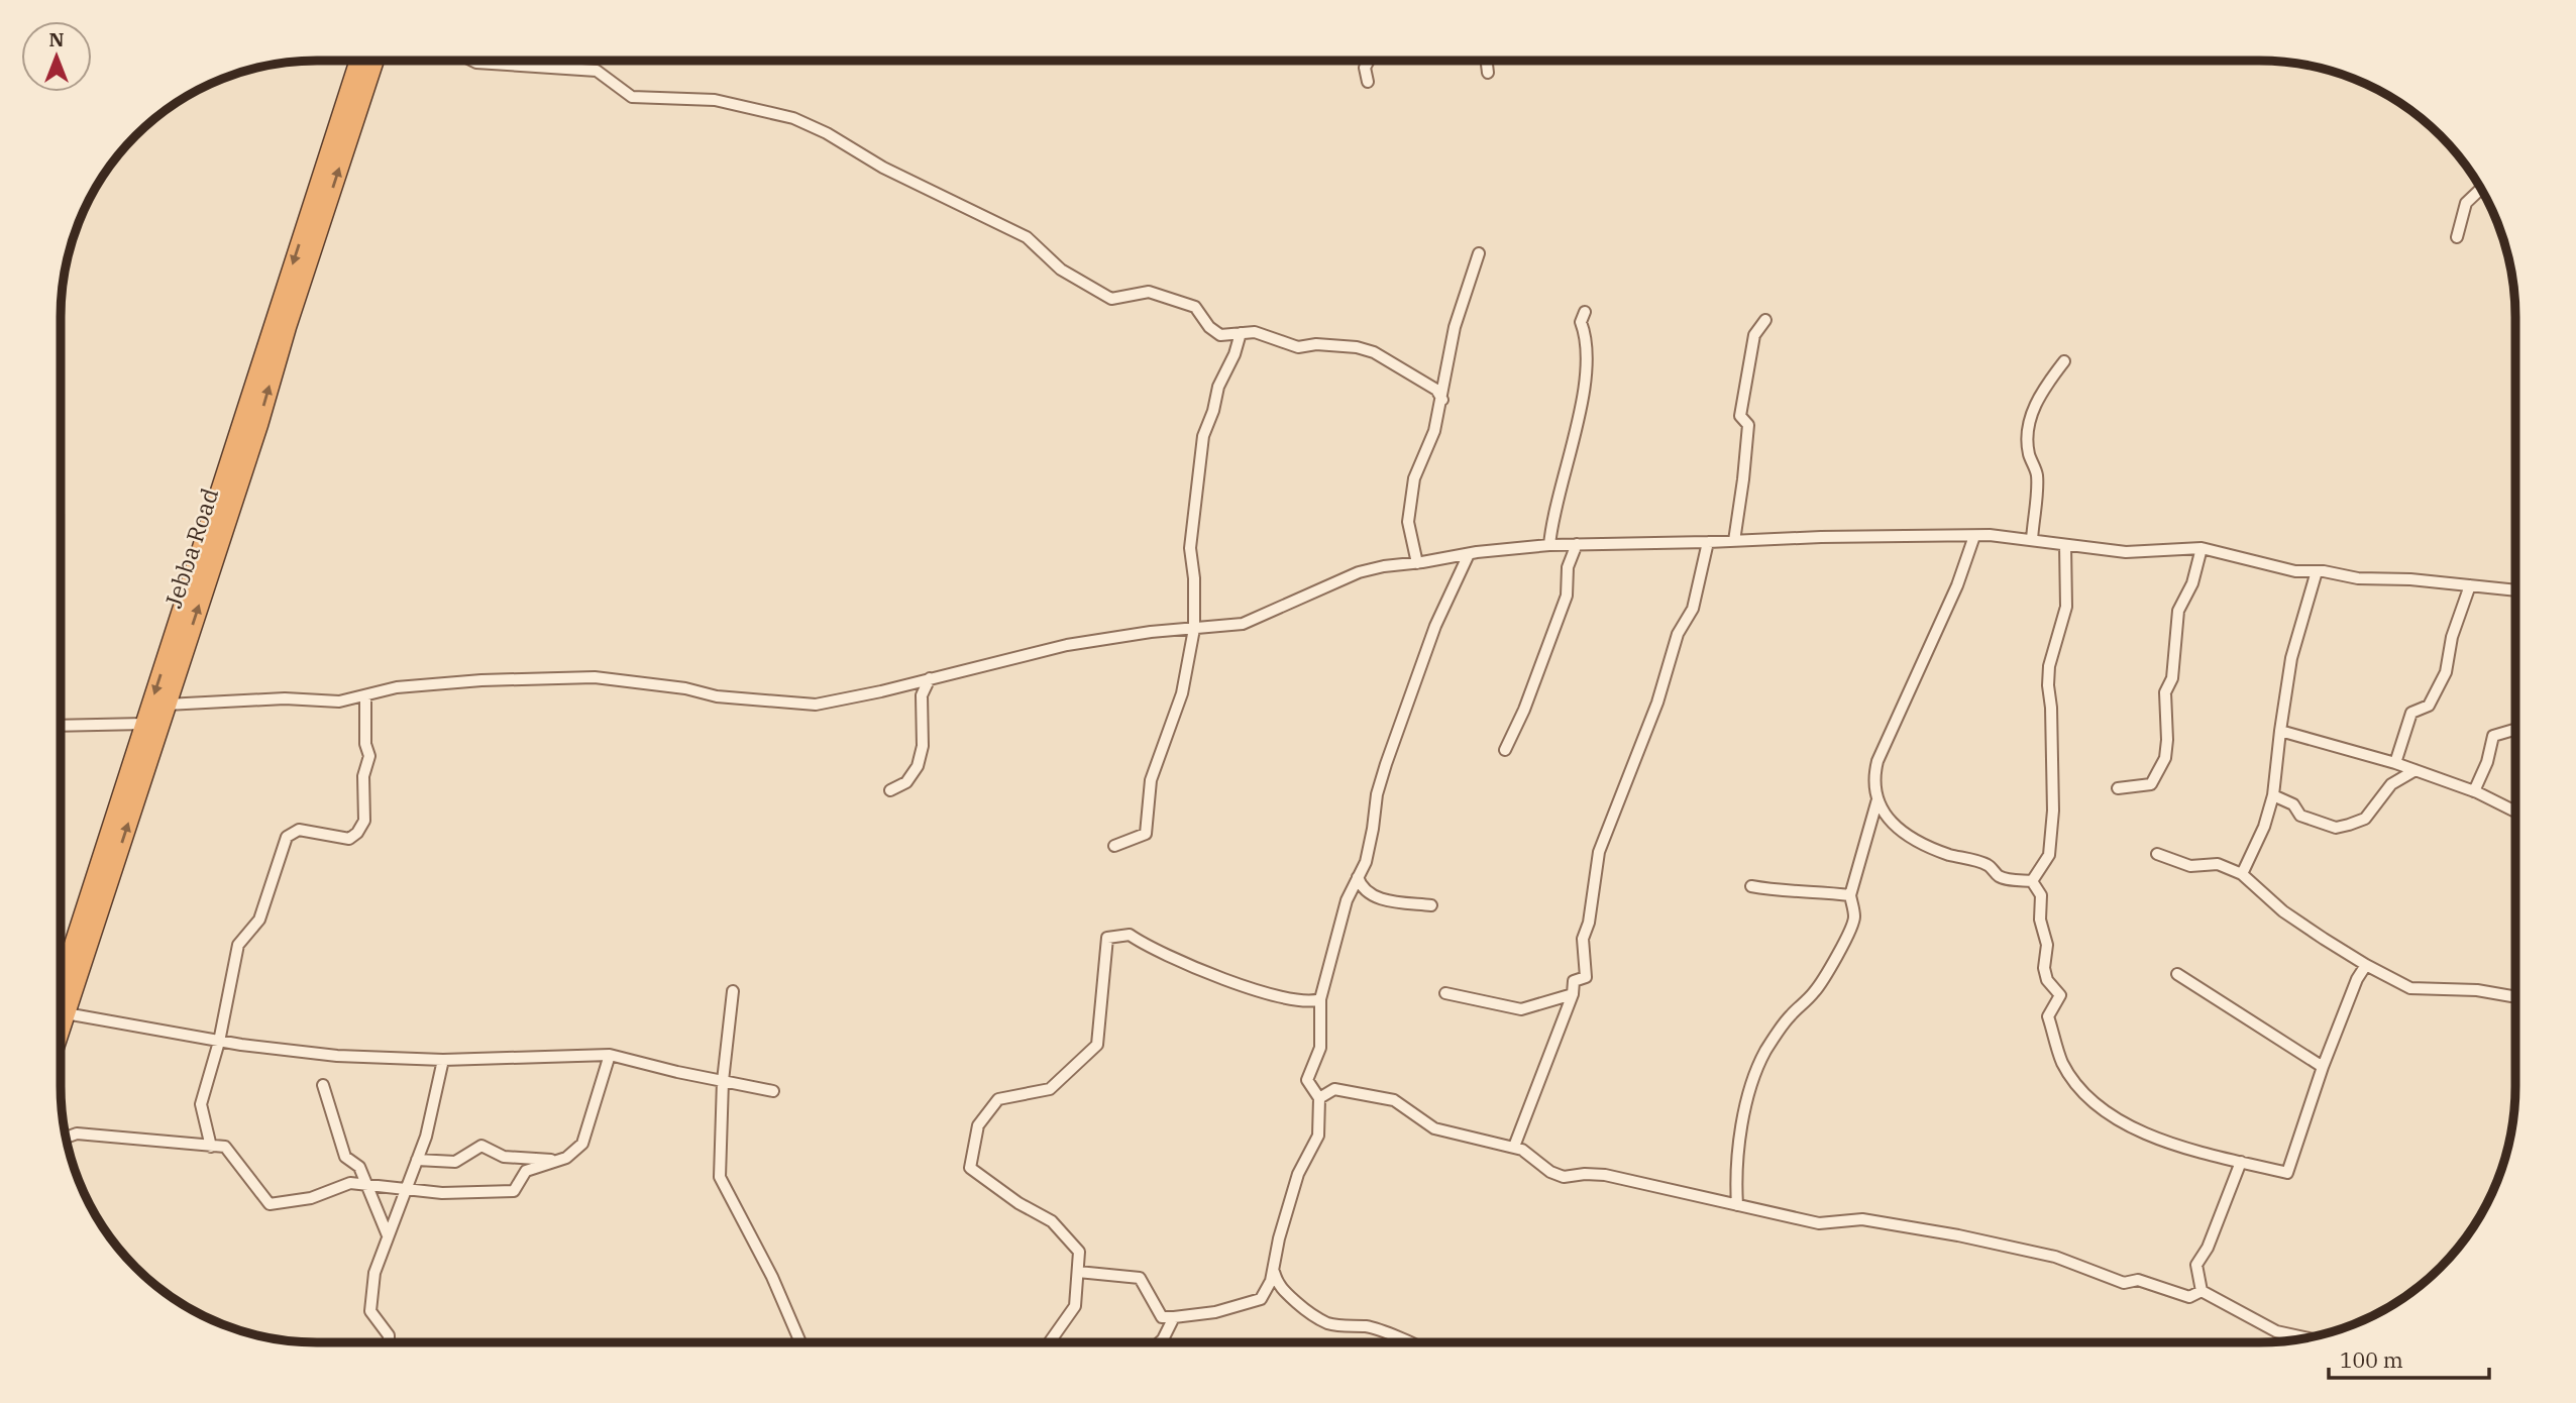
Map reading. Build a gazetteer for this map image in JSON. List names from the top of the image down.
{
  "streets": {
    "highway": ["Jebba Road"]
  },
  "scale_bar": "100 m",
  "north": "top"
}
